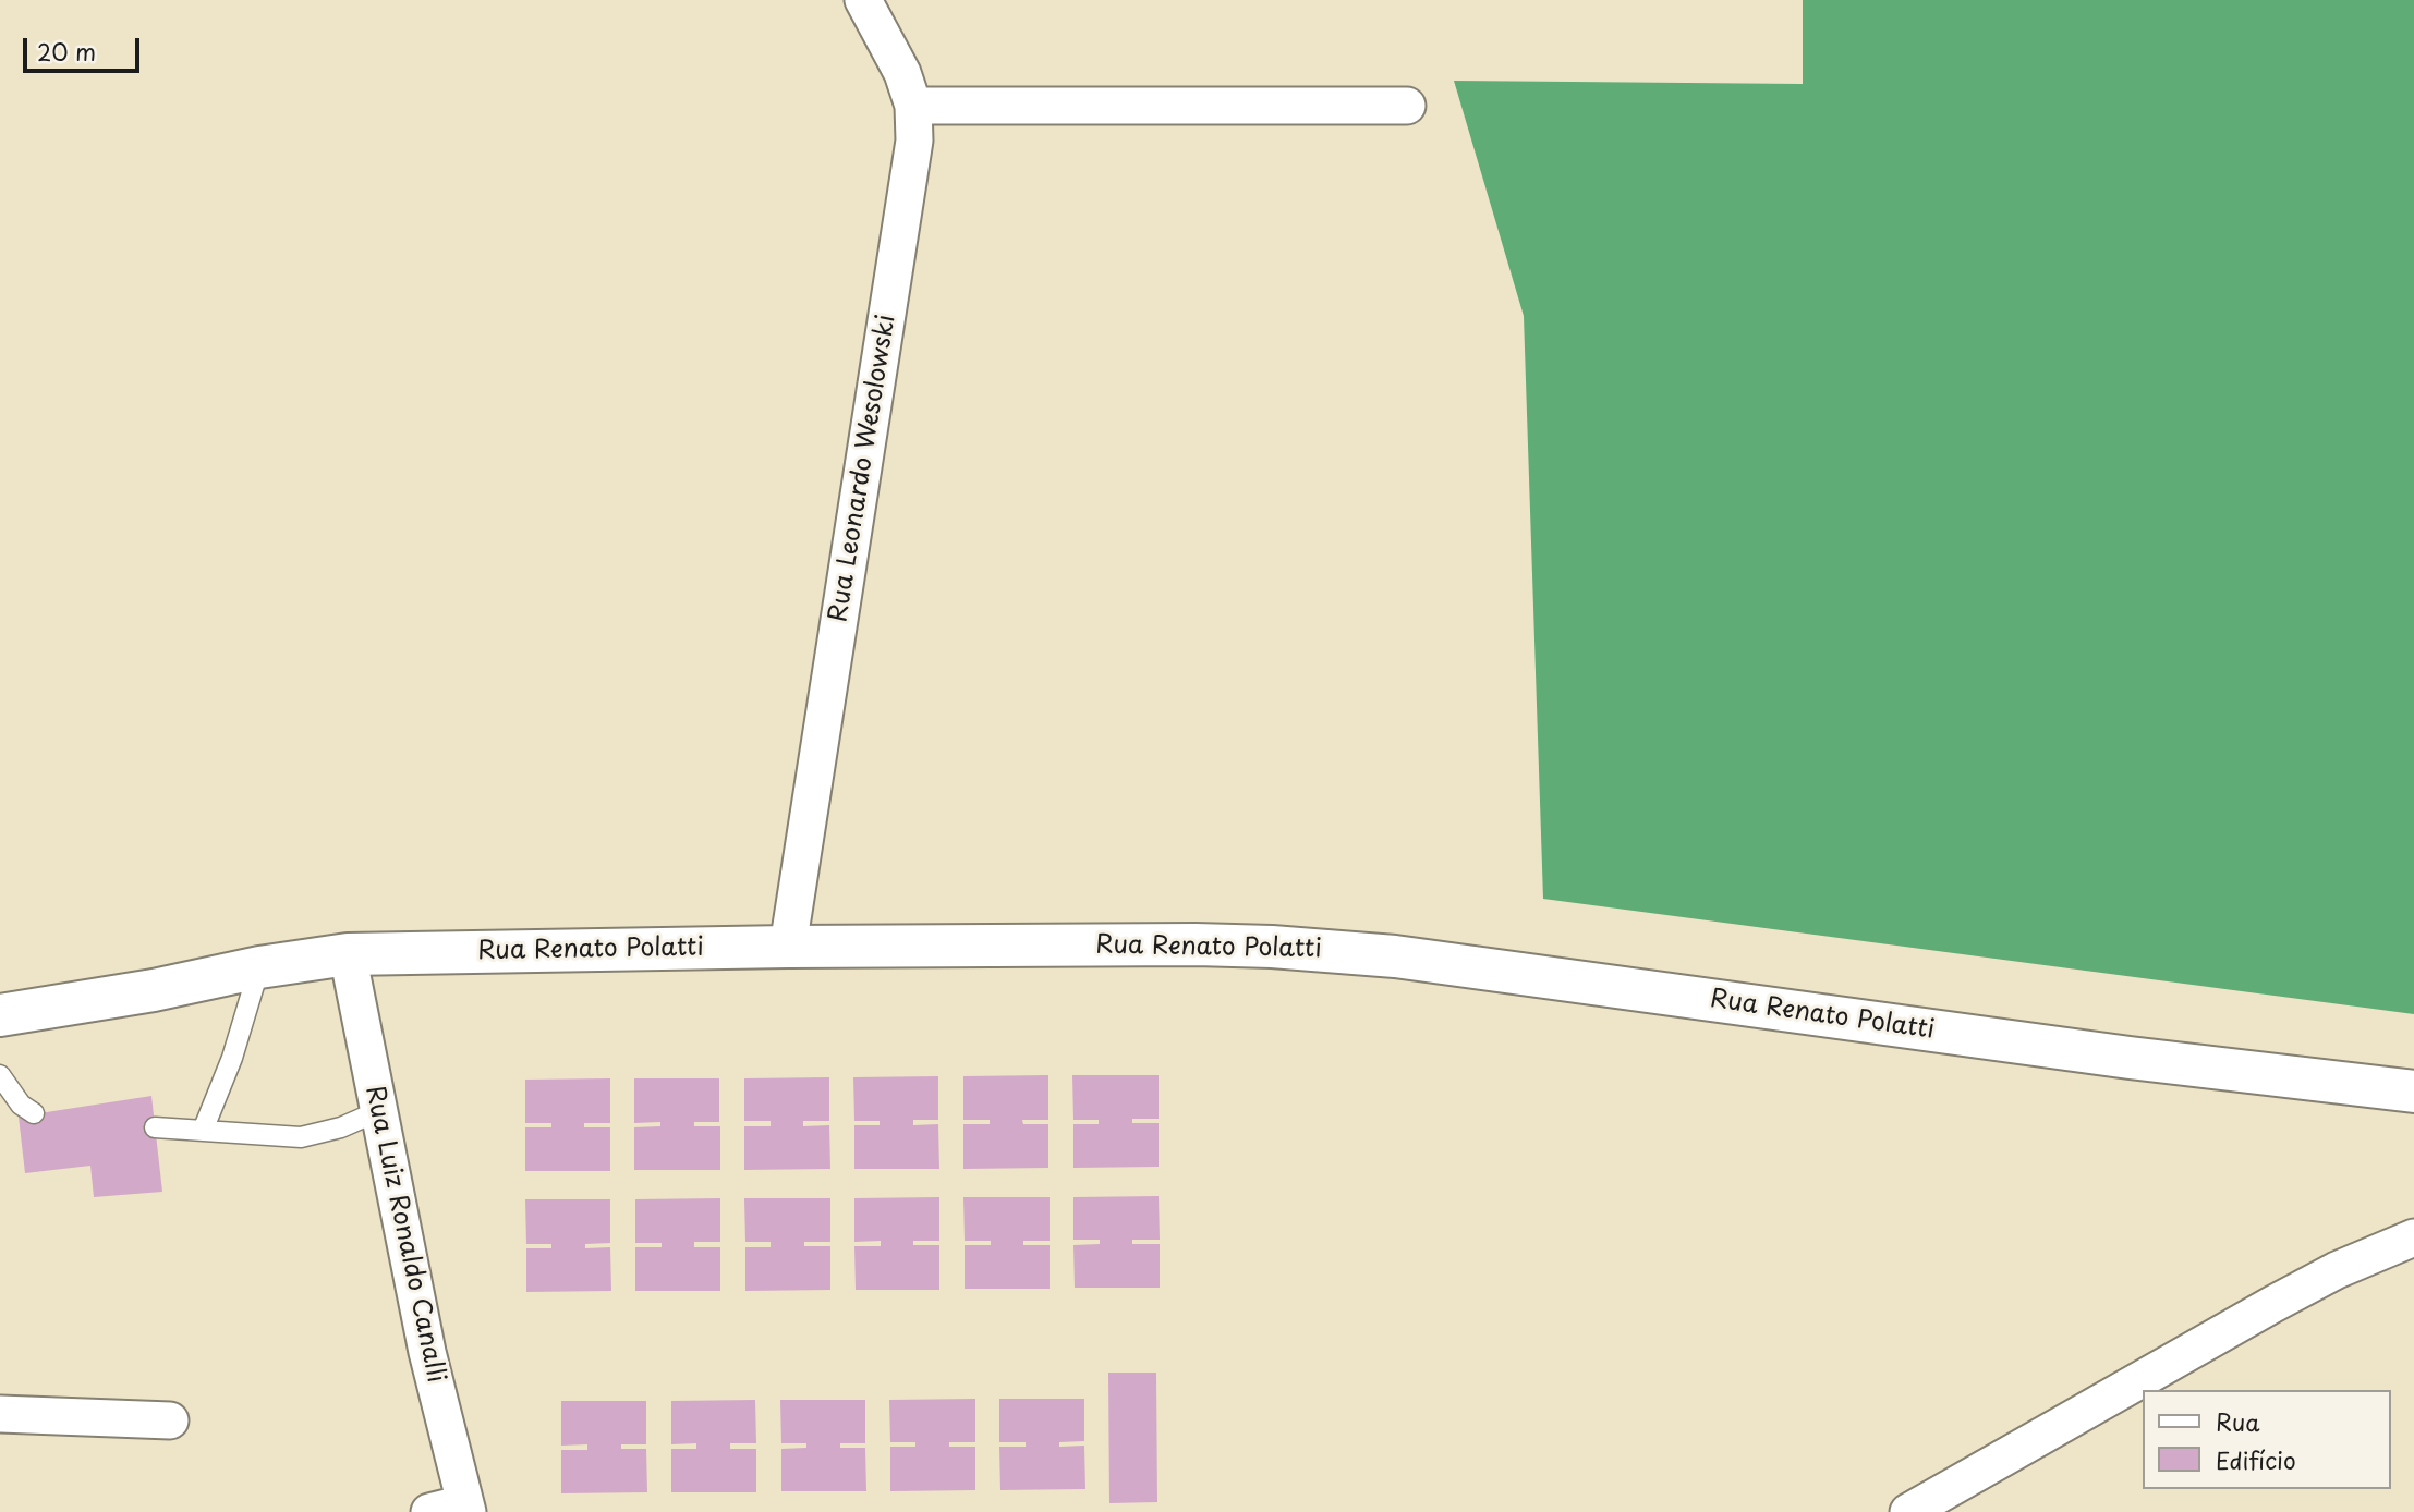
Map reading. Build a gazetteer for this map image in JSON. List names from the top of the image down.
{
  "streets": {
    "main road": ["Rua Renato Polatti"],
    "street": ["Rua Leonardo Wesolowski", "Rua Luiz Ronaldo Canalli"]
  },
  "crossings": [
    ["Rua Leonardo Wesolowski", "Rua Renato Polatti"],
    ["Rua Renato Polatti", "Rua Luiz Ronaldo Canalli"]
  ],
  "legend": ["Rua", "Edifício"],
  "scale_bar": "20 m"
}
